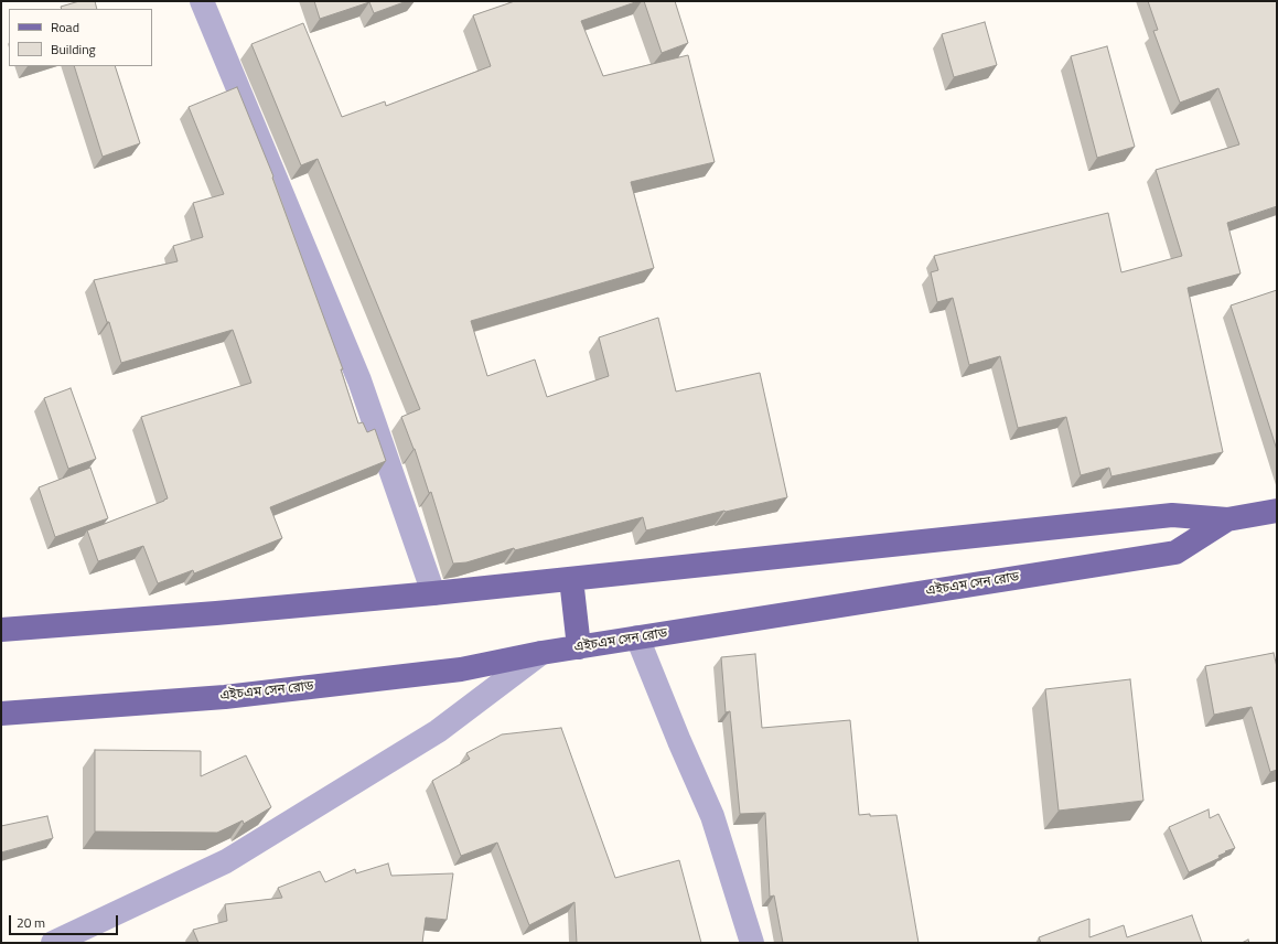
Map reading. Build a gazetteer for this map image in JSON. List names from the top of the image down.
{
  "streets": {
    "main road": ["এইচএম সেন রোড"]
  },
  "legend": ["Road", "Building"],
  "scale_bar": "20 m"
}
